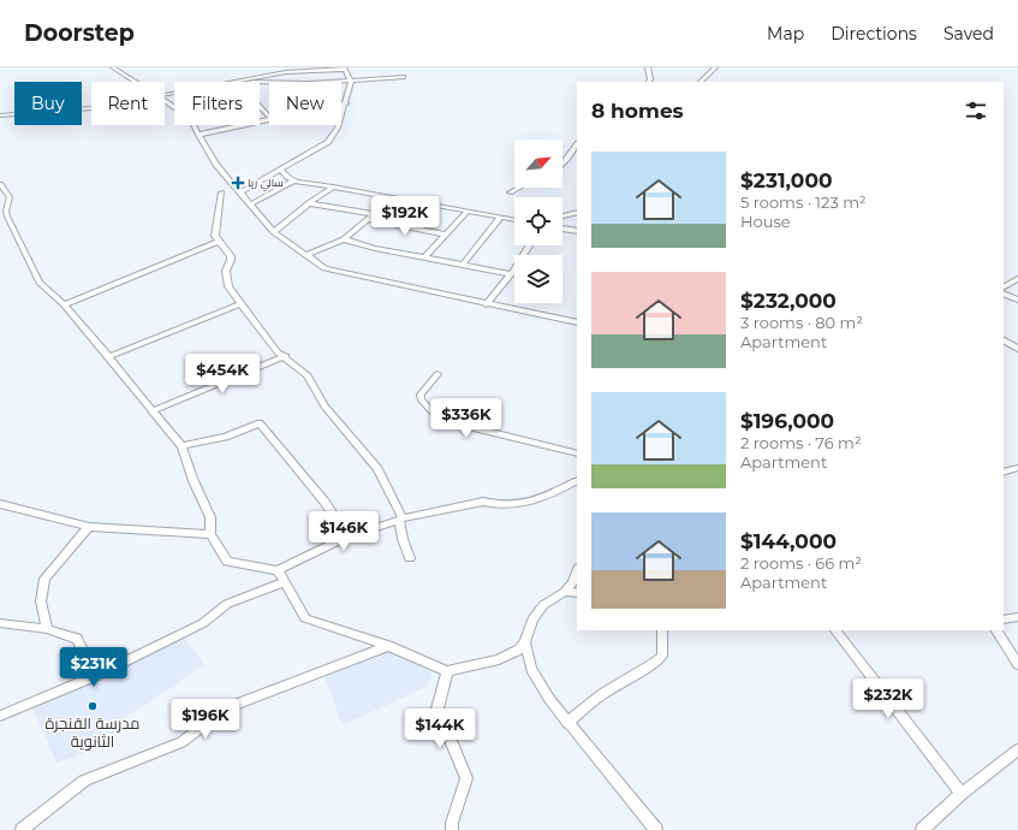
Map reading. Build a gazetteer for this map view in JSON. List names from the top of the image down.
{
  "places": {
    "health": ["سالي ريا"],
    "other": ["مدرسة القنجرة الثانوية"]
  },
  "north": "top right",
  "page": {
    "header": "Doorstep",
    "nav": ["Map", "Directions", "Saved"],
    "chip": [
      "Buy",
      "Rent",
      "Filters",
      "New"
    ],
    "heading": "8 homes",
    "list": [
      {
        "name": "$231,000",
        "note": "5 rooms · 123 m² · House"
      },
      {
        "name": "$232,000",
        "note": "3 rooms · 80 m² · Apartment"
      },
      {
        "name": "$196,000",
        "note": "2 rooms · 76 m² · Apartment"
      },
      {
        "name": "$144,000",
        "note": "2 rooms · 66 m² · Apartment"
      }
    ],
    "price": [
      "$192K",
      "$454K",
      "$336K",
      "$146K",
      "$231K",
      "$232K",
      "$196K",
      "$144K"
    ]
  }
}
